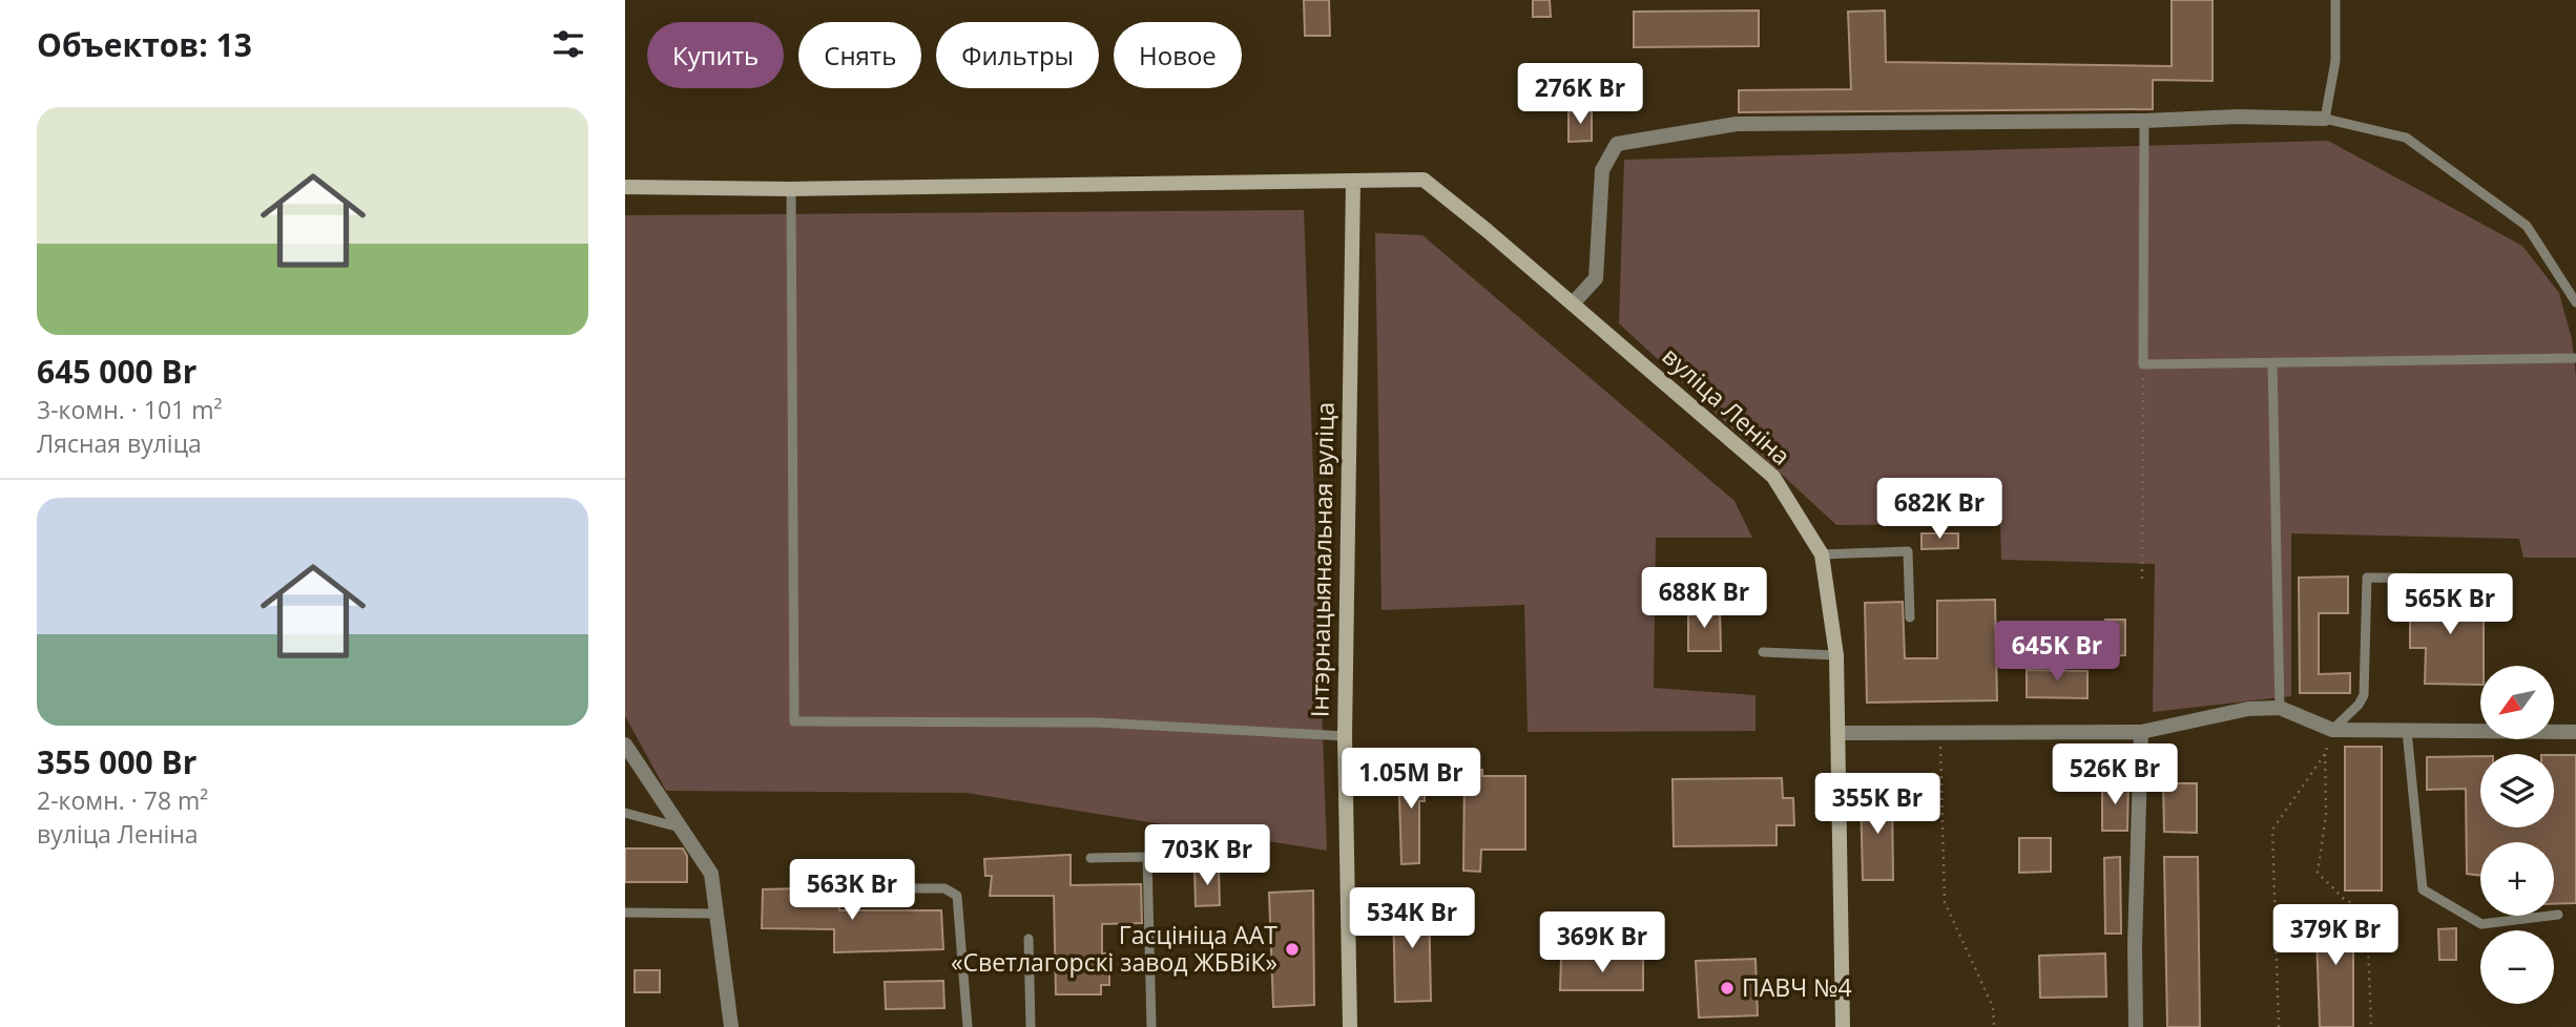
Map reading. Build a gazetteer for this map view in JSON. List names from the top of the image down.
{
  "streets": {
    "street": ["вуліца Леніна", "Інтэрнацыянальная вуліца"]
  },
  "crossings": [
    ["вуліца Леніна", "Інтэрнацыянальная вуліца"]
  ],
  "places": ["Гасцініца ААТ «Светлагорскі завод ЖБВіК»", "ПАВЧ №4"],
  "north": "bottom left",
  "page": {
    "heading": "Объектов: 13",
    "chip": [
      "Купить",
      "Снять",
      "Фильтры",
      "Новое"
    ],
    "price": [
      "276K Br",
      "682K Br",
      "688K Br",
      "565K Br",
      "645K Br",
      "526K Br",
      "1.05M Br",
      "355K Br",
      "703K Br",
      "563K Br",
      "534K Br",
      "379K Br",
      "369K Br"
    ],
    "list": [
      {
        "name": "645 000 Br",
        "note": "3-комн. · 101 m² · Лясная вуліца"
      },
      {
        "name": "355 000 Br",
        "note": "2-комн. · 78 m² · вуліца Леніна"
      }
    ],
    "map_buttons": ["+", "−"]
  }
}
